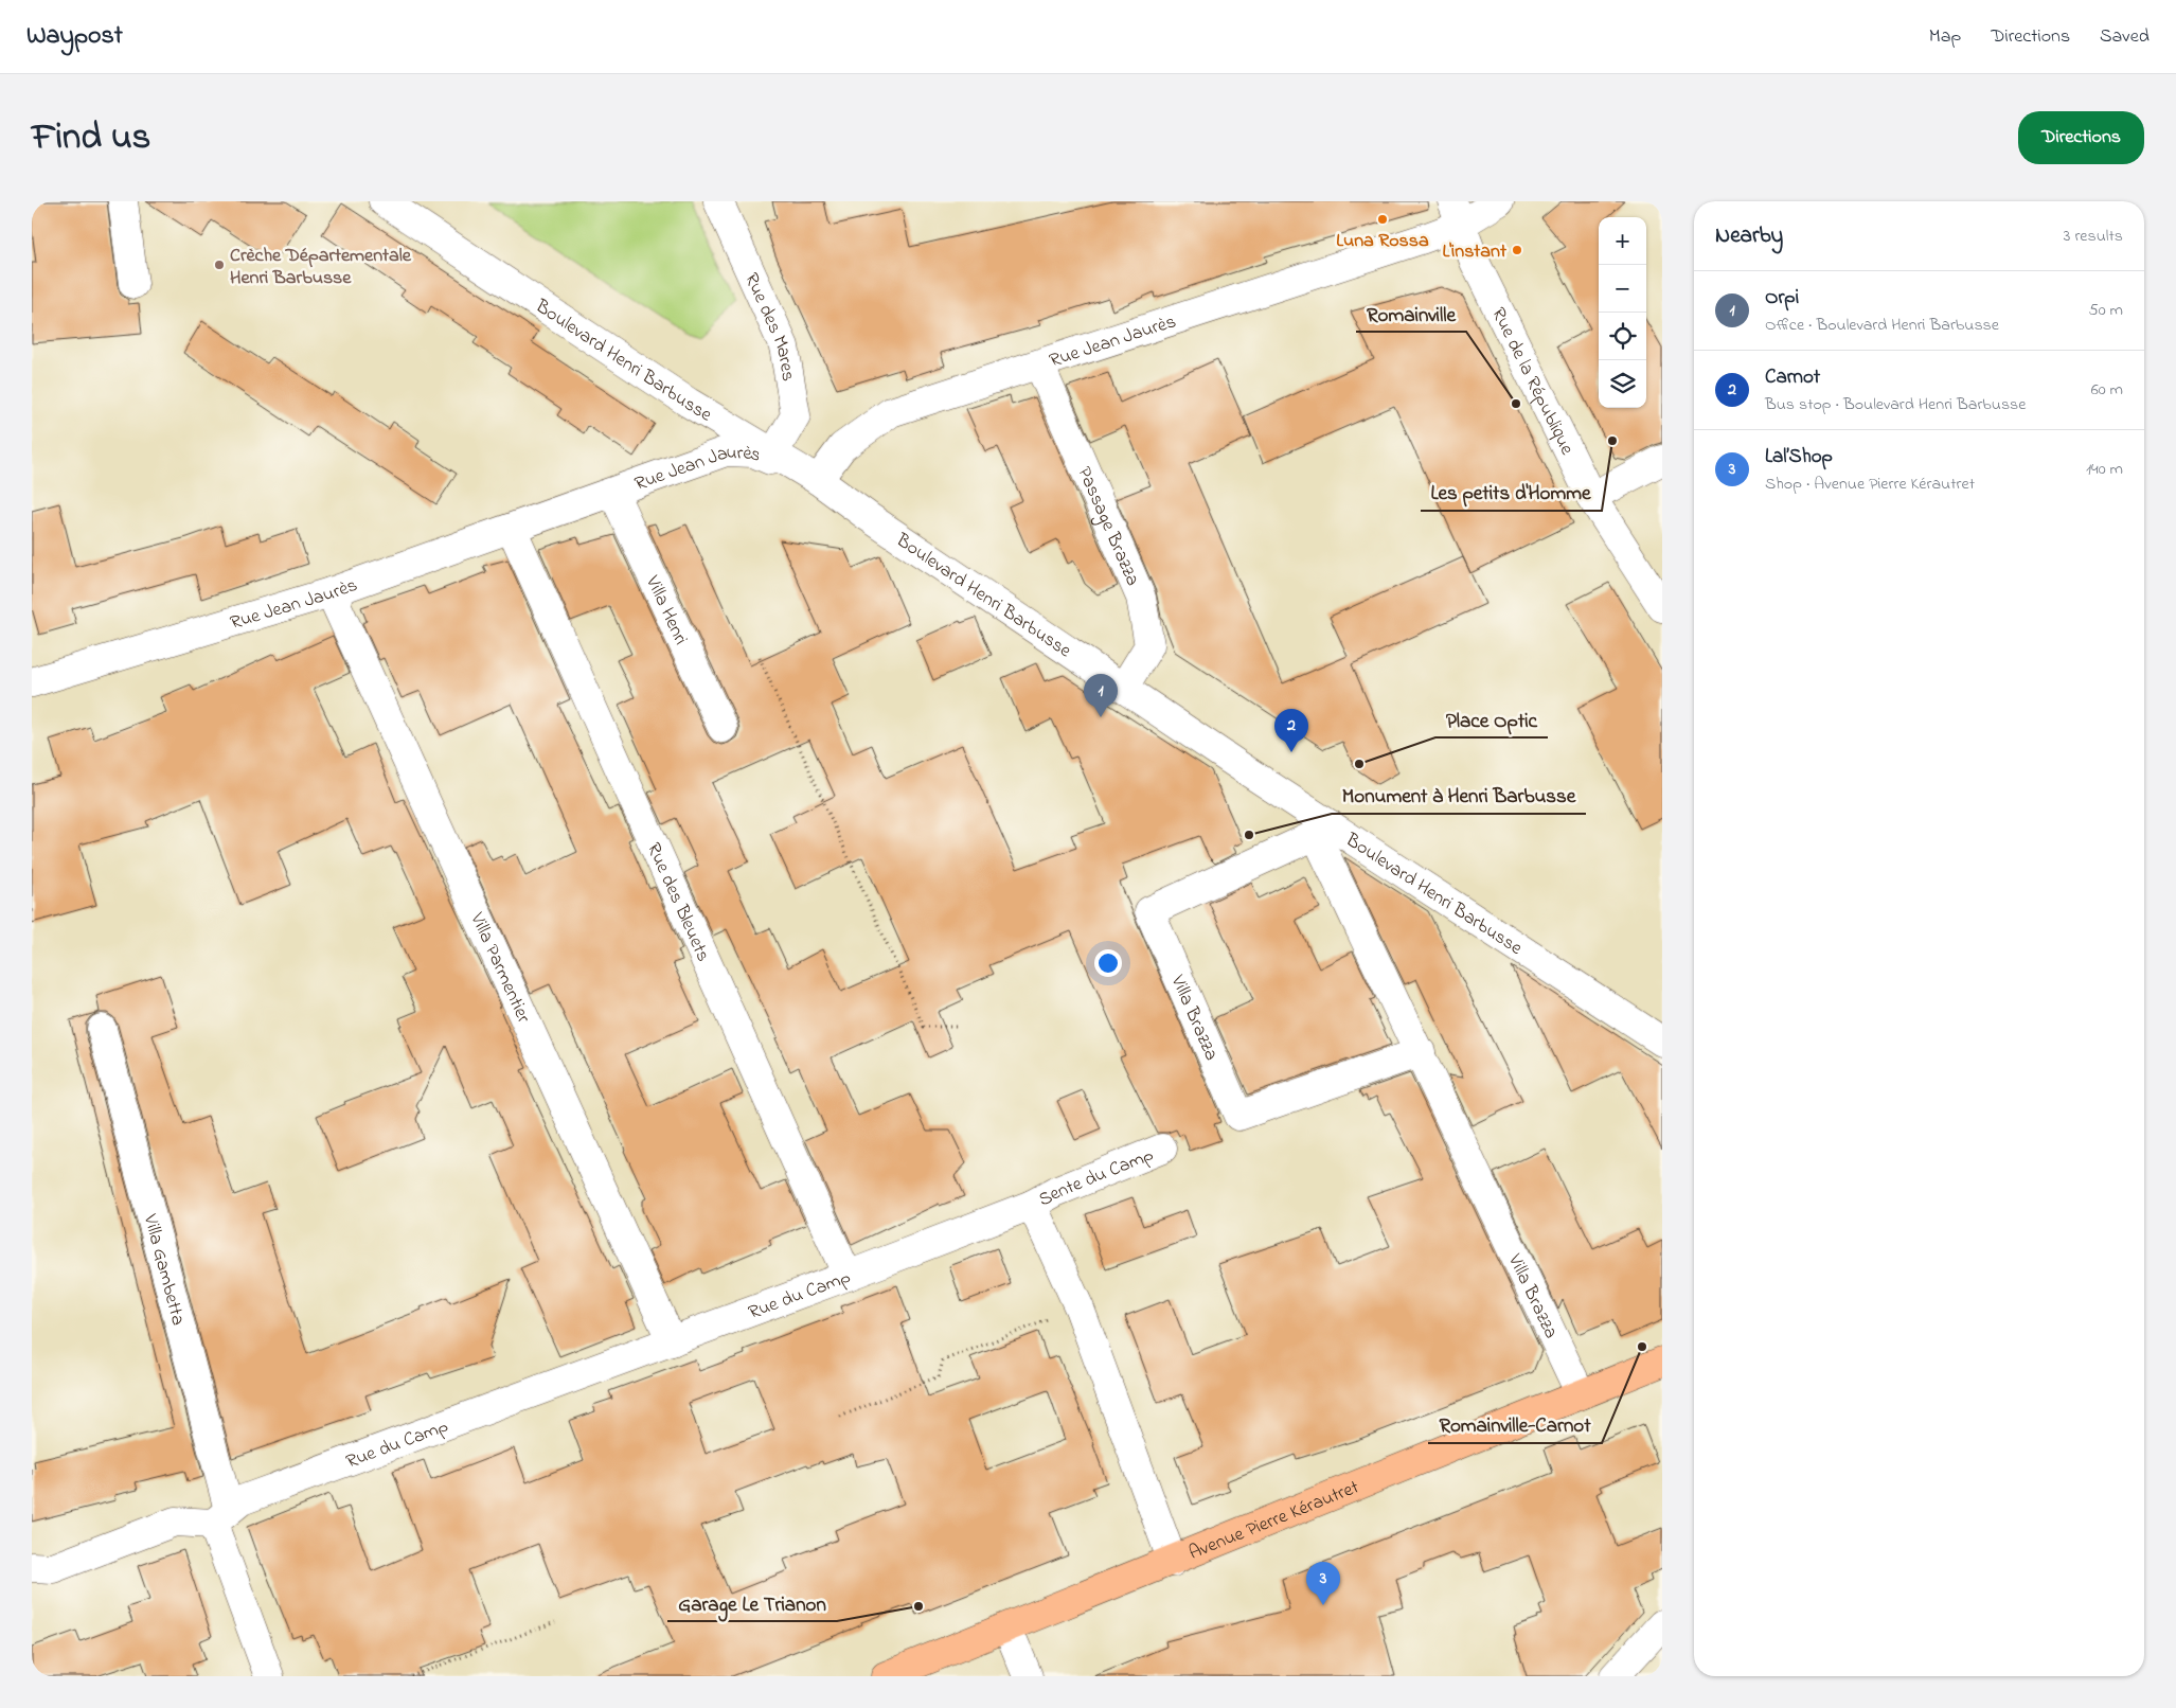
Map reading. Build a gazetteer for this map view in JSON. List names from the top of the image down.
{
  "streets": {
    "main road": ["Avenue Pierre Kérautret"],
    "street": [
      "Rue des Mares",
      "Rue Jean Jaurès",
      "Boulevard Henri Barbusse",
      "Rue de la République",
      "Passage Brazza",
      "Villa Henri",
      "Rue des Bleuets",
      "Villa Parmentier",
      "Villa Brazza",
      "Sente du Camp",
      "Villa Gambetta",
      "Rue du Camp"
    ]
  },
  "crossings": [
    ["Rue des Mares", "Boulevard Henri Barbusse"],
    ["Rue Jean Jaurès", "Boulevard Henri Barbusse"],
    ["Rue Jean Jaurès", "Rue de la République"],
    ["Rue Jean Jaurès", "Passage Brazza"],
    ["Rue Jean Jaurès", "Villa Henri"],
    ["Rue Jean Jaurès", "Rue des Bleuets"],
    ["Rue Jean Jaurès", "Villa Parmentier"],
    ["Boulevard Henri Barbusse", "Passage Brazza"],
    ["Boulevard Henri Barbusse", "Villa Brazza"],
    ["Rue des Bleuets", "Rue du Camp"],
    ["Villa Parmentier", "Rue du Camp"],
    ["Villa Brazza", "Avenue Pierre Kérautret"],
    ["Sente du Camp", "Rue du Camp"],
    ["Villa Gambetta", "Rue du Camp"]
  ],
  "places": [
    "Luna Rossa",
    "L'instant",
    "Crèche Départementale Henri Barbusse",
    "Romainville",
    "Les petits d'Homme",
    "Place Optic",
    "Monument à Henri Barbusse",
    "Romainville-Carnot",
    "Garage Le Trianon"
  ],
  "page": {
    "header": "Waypost",
    "nav": ["Map", "Directions", "Saved"],
    "title": "Find us",
    "buttons": "Directions",
    "heading": ["Nearby", "3 results"],
    "map_buttons": ["+", "−"],
    "list": [
      {
        "mark": "1",
        "name": "Orpi",
        "note": "Office · Boulevard Henri Barbusse",
        "value": "50 m"
      },
      {
        "mark": "2",
        "name": "Carnot",
        "note": "Bus stop · Boulevard Henri Barbusse",
        "value": "60 m"
      },
      {
        "mark": "3",
        "name": "Lal’Shop",
        "note": "Shop · Avenue Pierre Kérautret",
        "value": "140 m"
      }
    ],
    "pins": ["1", "2", "3"]
  }
}
